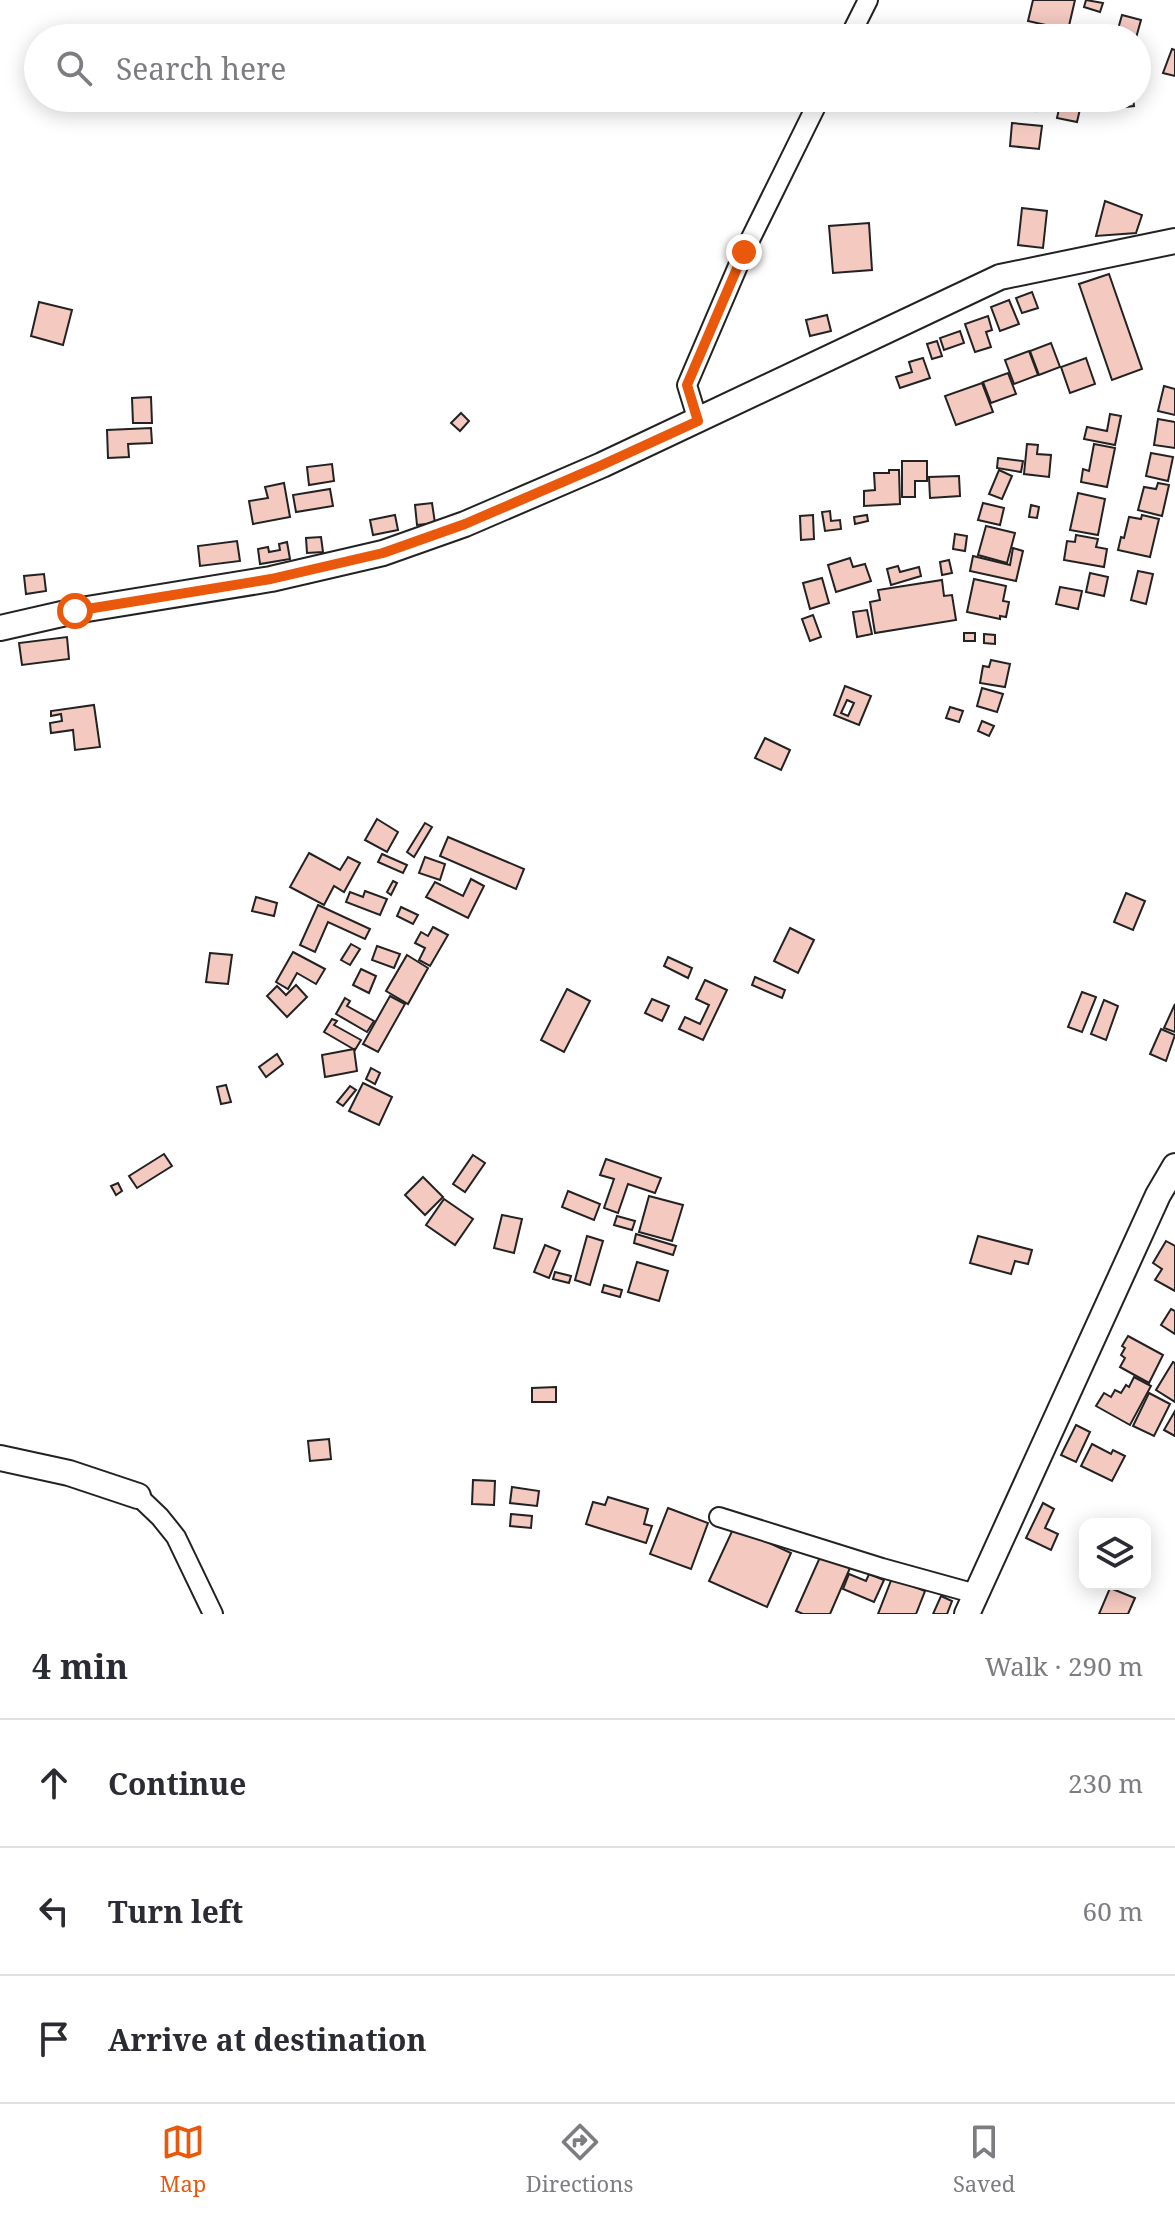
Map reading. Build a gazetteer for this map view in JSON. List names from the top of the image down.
{
  "page": {
    "search": "Search here",
    "heading": ["4 min", "Walk · 290 m"],
    "list": [
      ["Continue", "230 m"],
      ["Turn left", "60 m"],
      "Arrive at destination"
    ],
    "nav": ["Map", "Directions", "Saved"]
  }
}
